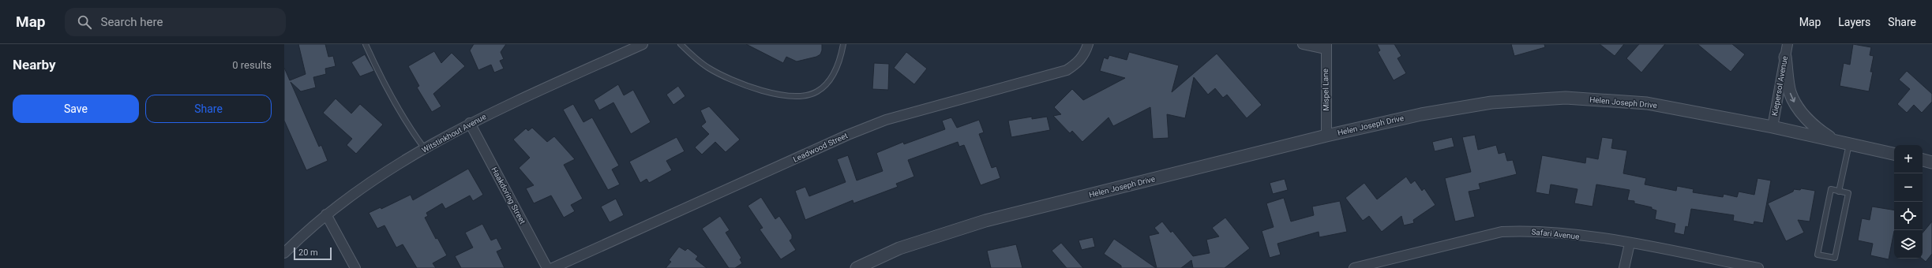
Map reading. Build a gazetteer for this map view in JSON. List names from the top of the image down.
{
  "streets": {
    "street": [
      "Kiepersol Avenue",
      "Mispel Lane",
      "Helen Joseph Drive",
      "Witstinkhout Avenue",
      "Leadwood Street",
      "Haakdoring Street",
      "Safari Avenue"
    ]
  },
  "crossings": [
    ["Kiepersol Avenue", "Helen Joseph Drive"],
    ["Mispel Lane", "Helen Joseph Drive"],
    ["Witstinkhout Avenue", "Haakdoring Street"]
  ],
  "scale_bar": "20 m",
  "page": {
    "header": "Map",
    "search": "Search here",
    "nav": ["Map", "Layers", "Share"],
    "heading": ["Nearby", "0 results"],
    "buttons": ["Save", "Share"],
    "map_buttons": ["+", "−"],
    "scale": "20 m"
  }
}
